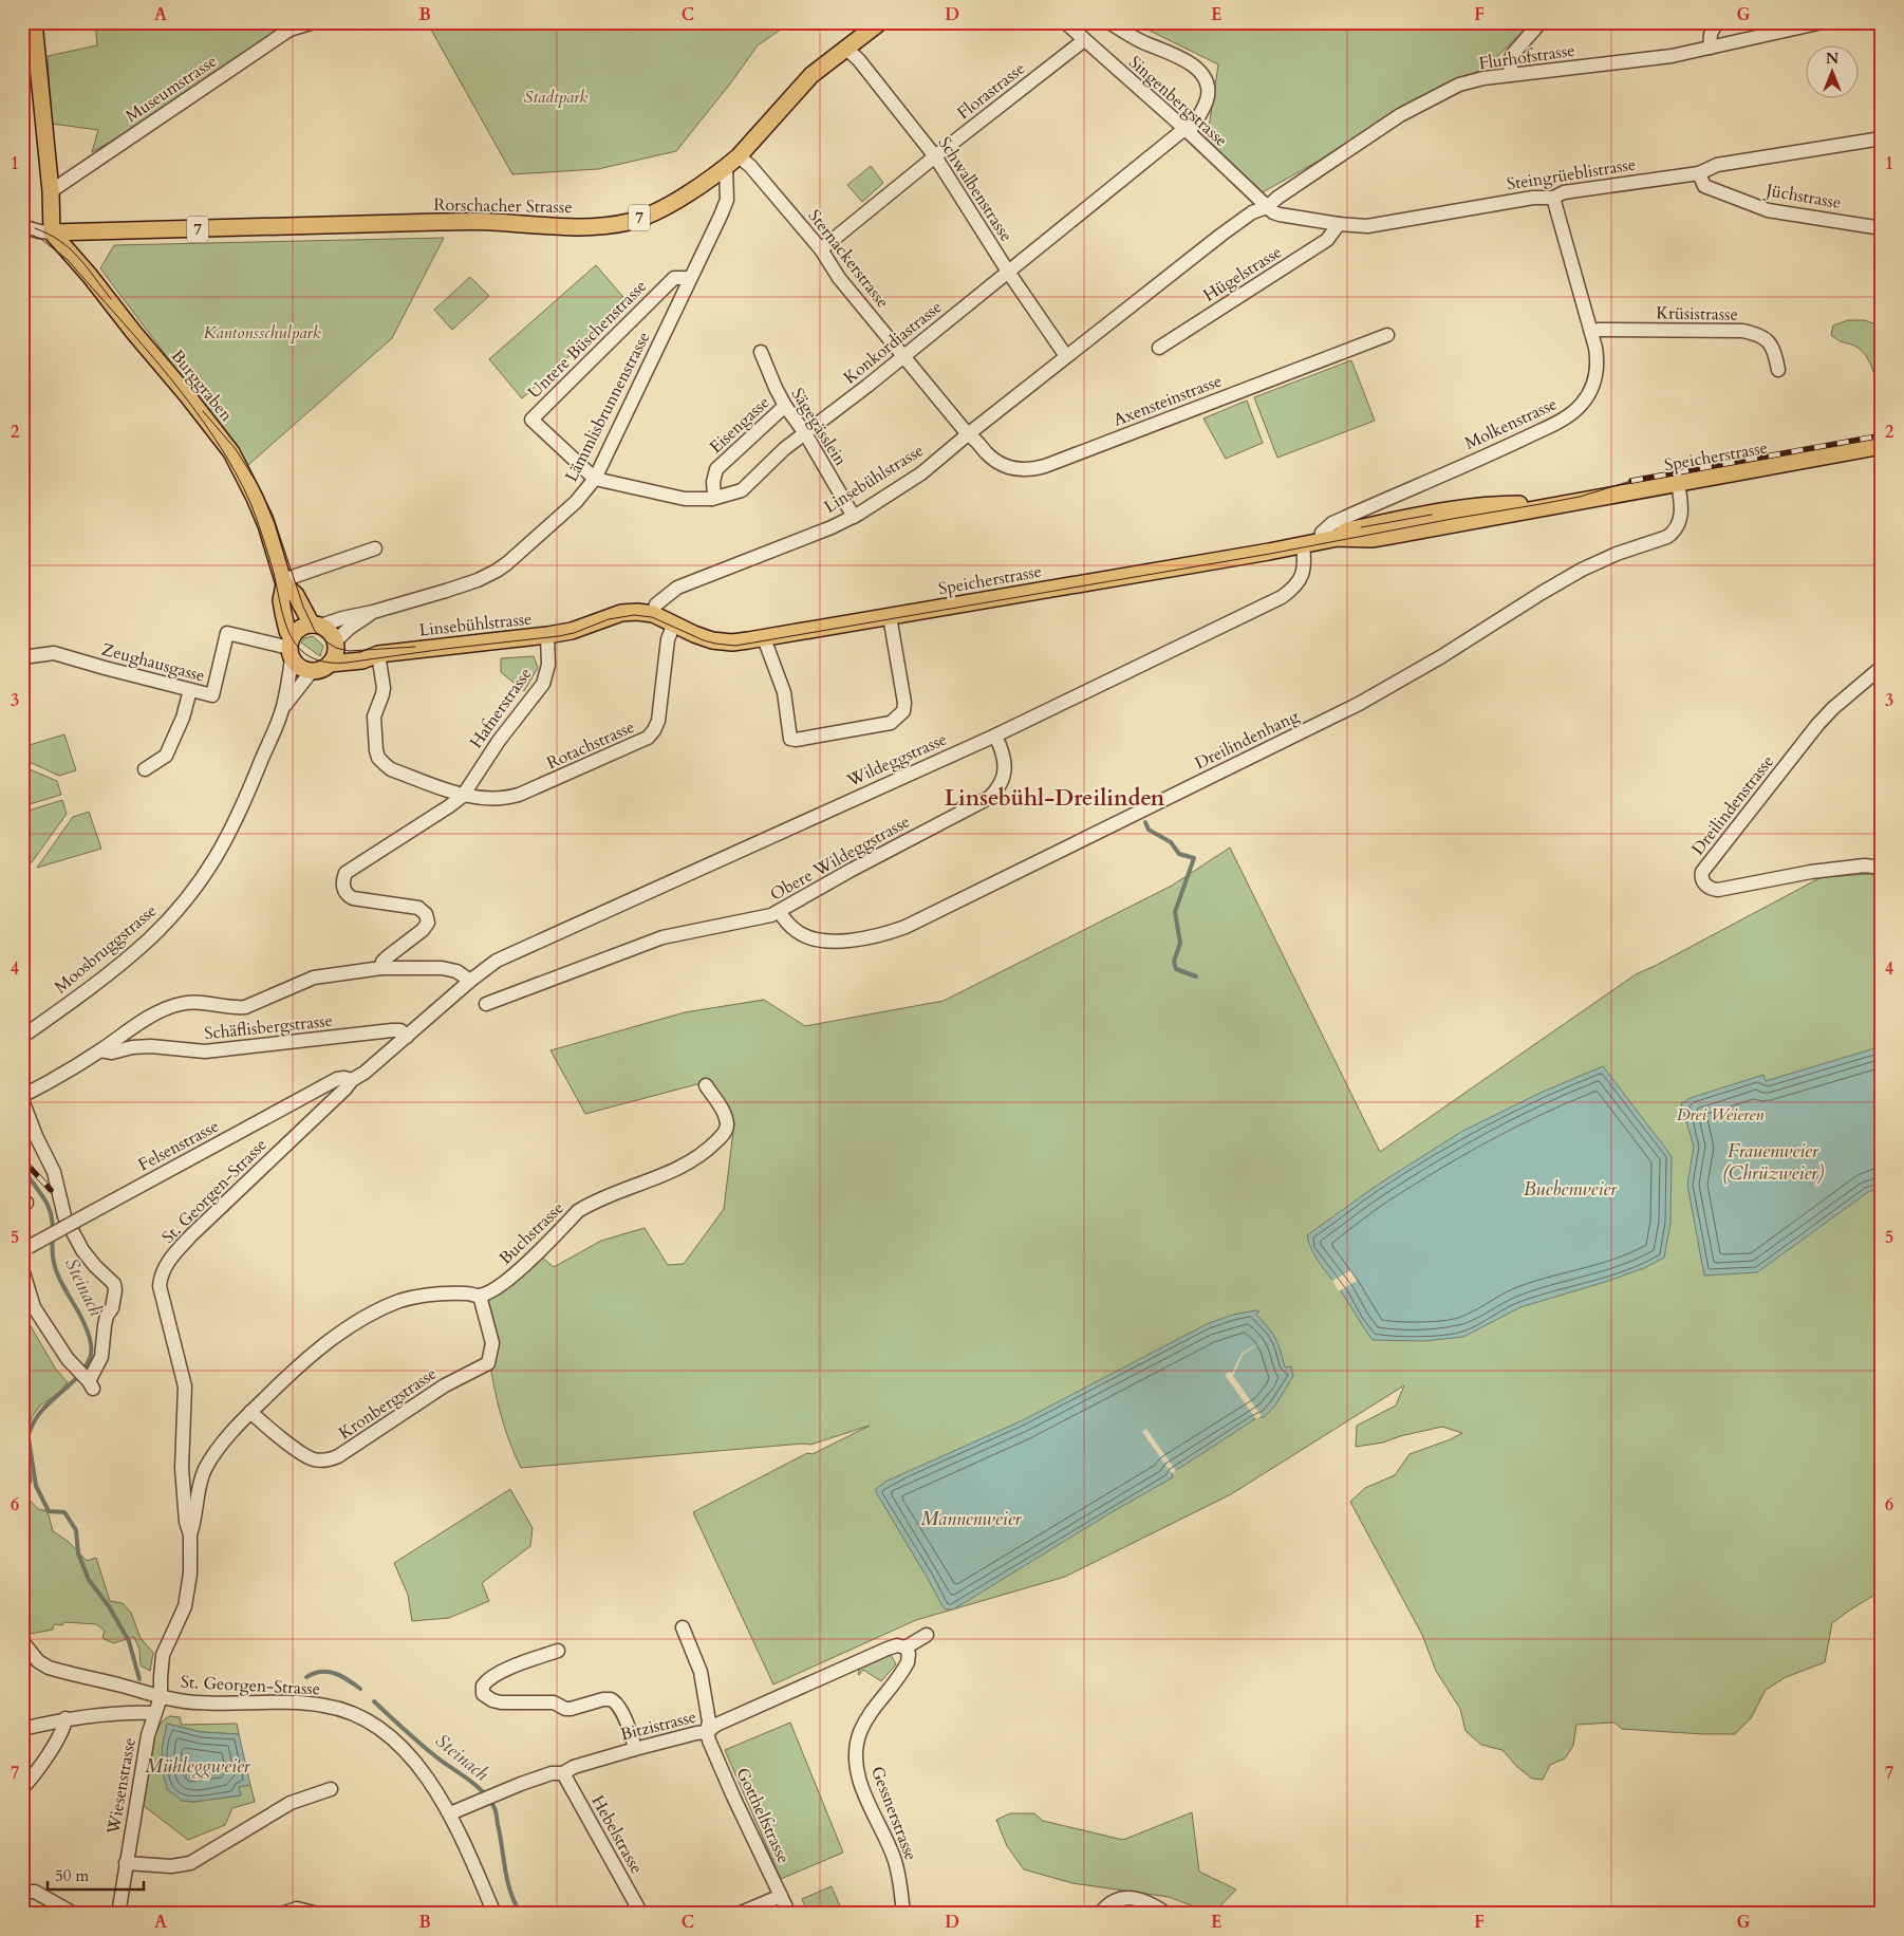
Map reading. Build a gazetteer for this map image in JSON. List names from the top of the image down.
{
  "streets": {
    "main road": [
      "Rorschacher Strasse",
      "7",
      "Burggraben",
      "Speicherstrasse",
      "Linsebühlstrasse"
    ],
    "street": [
      "Flurhofstrasse",
      "Museumstrasse",
      "Florastrasse",
      "Singenbergstrasse",
      "Steingrüeblistrasse",
      "Schwalbenstrasse",
      "Jüchstrasse",
      "Sternackerstrasse",
      "Hügelstrasse",
      "Krüsistrasse",
      "Untere Büschenstrasse",
      "Konkordiastrasse",
      "Axensteinstrasse",
      "Lämmlisbrunnenstrasse",
      "Molkenstrasse",
      "Eisengasse",
      "Sägegässlein",
      "Zeughausgasse",
      "Hafnerstrasse",
      "Dreilindenhang",
      "Rotachstrasse",
      "Wildeggstrasse",
      "Dreilindenstrasse",
      "Obere Wildeggstrasse",
      "Moosbruggstrasse",
      "Schäflisbergstrasse",
      "Felsenstrasse",
      "St. Georgen-Strasse",
      "Buchstrasse",
      "Kronbergstrasse",
      "Bitzistrasse",
      "Wiesenstrasse",
      "Gessnerstrasse",
      "Gotthelfstrasse",
      "Hebelstrasse"
    ]
  },
  "crossings": [
    ["Flurhofstrasse", "Singenbergstrasse"],
    ["Flurhofstrasse", "Steingrüeblistrasse"],
    ["Flurhofstrasse", "Linsebühlstrasse"],
    ["Florastrasse", "Singenbergstrasse"],
    ["Florastrasse", "Schwalbenstrasse"],
    ["Florastrasse", "Sternackerstrasse"],
    ["Singenbergstrasse", "Steingrüeblistrasse"],
    ["Singenbergstrasse", "Konkordiastrasse"],
    ["Singenbergstrasse", "Linsebühlstrasse"],
    ["Steingrüeblistrasse", "Jüchstrasse"],
    ["Steingrüeblistrasse", "Hügelstrasse"],
    ["Steingrüeblistrasse", "Molkenstrasse"],
    ["Steingrüeblistrasse", "Linsebühlstrasse"],
    ["Schwalbenstrasse", "Rorschacher Strasse"],
    ["Schwalbenstrasse", "Konkordiastrasse"],
    ["Schwalbenstrasse", "Linsebühlstrasse"],
    ["Rorschacher Strasse", "Sternackerstrasse"],
    ["Rorschacher Strasse", "Burggraben"],
    ["Rorschacher Strasse", "Lämmlisbrunnenstrasse"],
    ["Sternackerstrasse", "Konkordiastrasse"],
    ["Sternackerstrasse", "Axensteinstrasse"],
    ["Sternackerstrasse", "Linsebühlstrasse"],
    ["Krüsistrasse", "Molkenstrasse"],
    ["Untere Büschenstrasse", "Konkordiastrasse"],
    ["Untere Büschenstrasse", "Lämmlisbrunnenstrasse"],
    ["Konkordiastrasse", "Lämmlisbrunnenstrasse"],
    ["Konkordiastrasse", "Eisengasse"],
    ["Konkordiastrasse", "Sägegässlein"],
    ["Burggraben", "Lämmlisbrunnenstrasse"],
    ["Burggraben", "Linsebühlstrasse"],
    ["Burggraben", "Zeughausgasse"],
    ["Burggraben", "Moosbruggstrasse"],
    ["Axensteinstrasse", "Linsebühlstrasse"],
    ["Lämmlisbrunnenstrasse", "Linsebühlstrasse"],
    ["Lämmlisbrunnenstrasse", "Zeughausgasse"],
    ["Lämmlisbrunnenstrasse", "Moosbruggstrasse"],
    ["Molkenstrasse", "Speicherstrasse"],
    ["Eisengasse", "Sägegässlein"],
    ["Sägegässlein", "Linsebühlstrasse"],
    ["Speicherstrasse", "Linsebühlstrasse"],
    ["Speicherstrasse", "Dreilindenhang"],
    ["Speicherstrasse", "Rotachstrasse"],
    ["Speicherstrasse", "Wildeggstrasse"],
    ["Linsebühlstrasse", "Zeughausgasse"],
    ["Linsebühlstrasse", "Hafnerstrasse"],
    ["Linsebühlstrasse", "Rotachstrasse"],
    ["Linsebühlstrasse", "Moosbruggstrasse"],
    ["Zeughausgasse", "Moosbruggstrasse"],
    ["Hafnerstrasse", "Rotachstrasse"],
    ["Dreilindenhang", "Obere Wildeggstrasse"],
    ["Wildeggstrasse", "Obere Wildeggstrasse"],
    ["Wildeggstrasse", "St. Georgen-Strasse"],
    ["Schäflisbergstrasse", "St. Georgen-Strasse"],
    ["Felsenstrasse", "St. Georgen-Strasse"],
    ["St. Georgen-Strasse", "Bitzistrasse"],
    ["St. Georgen-Strasse", "Wiesenstrasse"],
    ["Buchstrasse", "Kronbergstrasse"],
    ["Bitzistrasse", "Gessnerstrasse"],
    ["Bitzistrasse", "Gotthelfstrasse"],
    ["Bitzistrasse", "Hebelstrasse"]
  ],
  "districts": ["Linsebühl-Dreilinden"],
  "water": [
    "Frauenweier (Chrüzweier)",
    "Buebenweier",
    "Steinach",
    "Mannenweier",
    "Mühleggweier"
  ],
  "parks": ["Stadtpark", "Kantonsschulpark", "Drei Weieren"],
  "scale_bar": "50 m",
  "north": "top",
  "grid": {
    "columns": [
      "A",
      "B",
      "C",
      "D",
      "E",
      "F",
      "G"
    ],
    "rows": [
      "1",
      "2",
      "3",
      "4",
      "5",
      "6",
      "7"
    ]
  }
}
